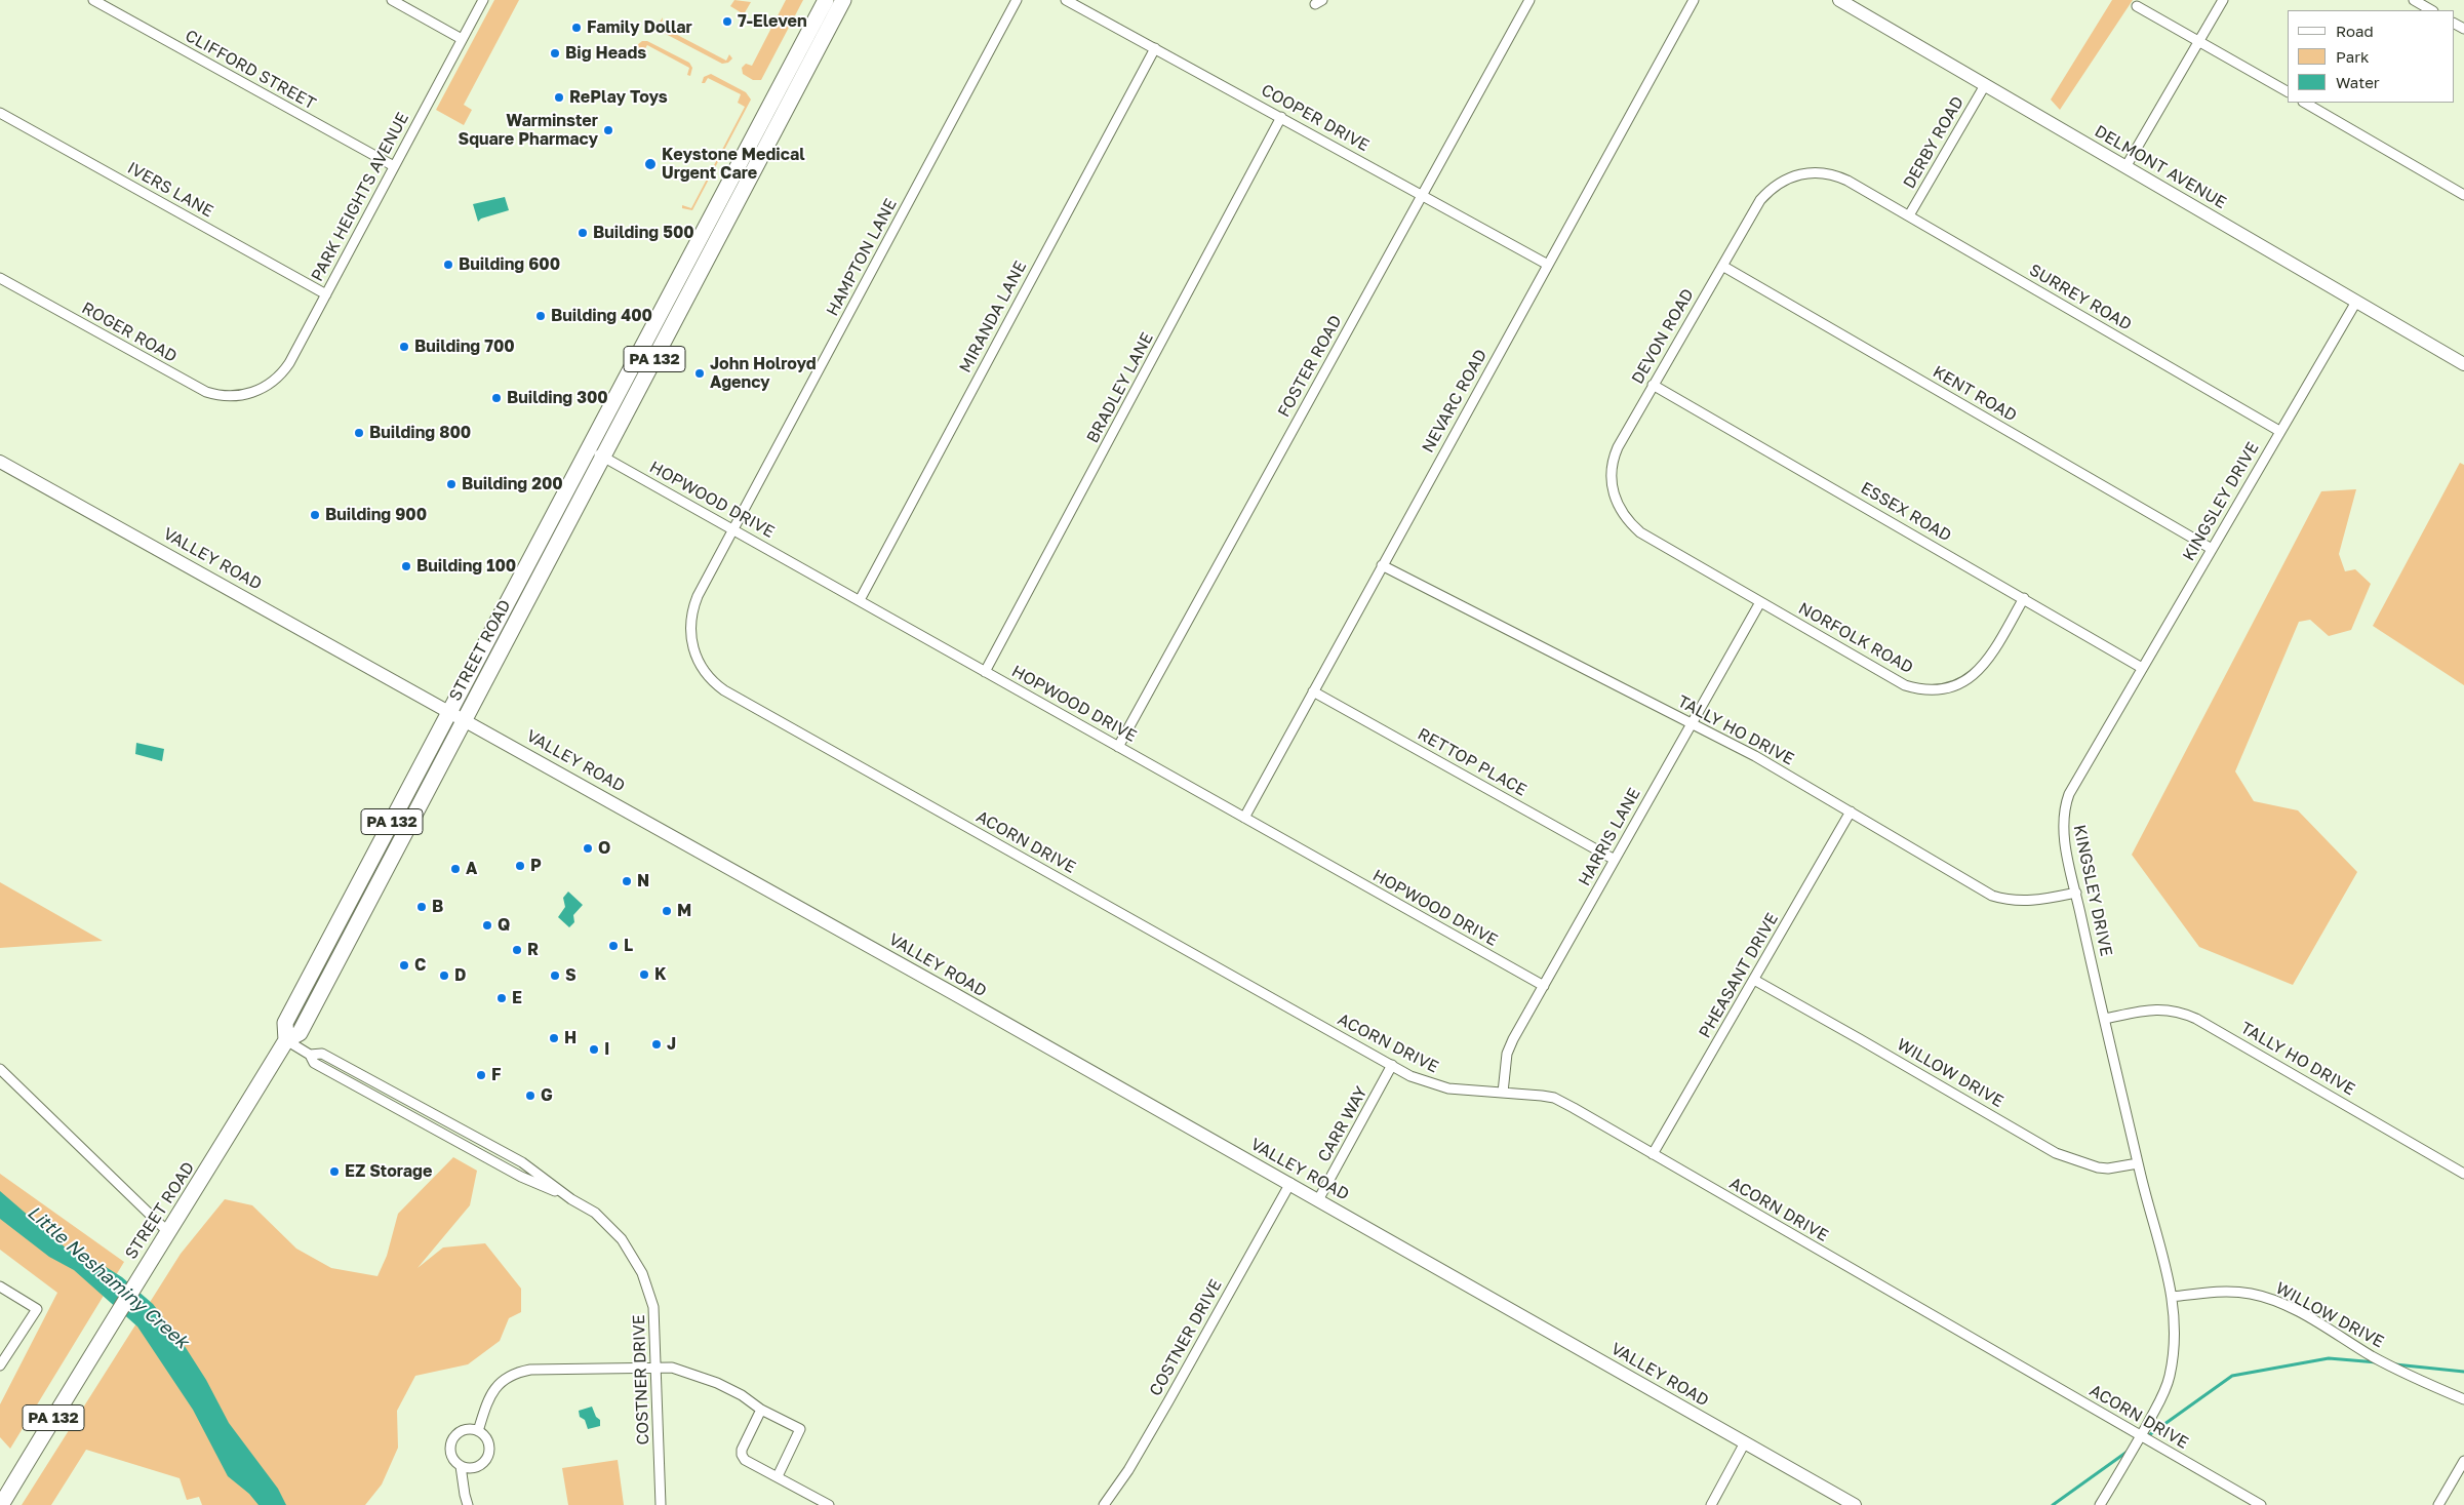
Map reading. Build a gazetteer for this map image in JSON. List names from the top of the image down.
{
  "streets": {
    "main road": ["PA 132", "STREET ROAD"],
    "street": [
      "CLIFFORD STREET",
      "COOPER DRIVE",
      "DERBY ROAD",
      "DELMONT AVENUE",
      "IVERS LANE",
      "PARK HEIGHTS AVENUE",
      "HAMPTON LANE",
      "SURREY ROAD",
      "MIRANDA LANE",
      "ROGER ROAD",
      "DEVON ROAD",
      "FOSTER ROAD",
      "BRADLEY LANE",
      "KENT ROAD",
      "NEVARC ROAD",
      "HOPWOOD DRIVE",
      "KINGSLEY DRIVE",
      "ESSEX ROAD",
      "VALLEY ROAD",
      "NORFOLK ROAD",
      "TALLY HO DRIVE",
      "RETTOP PLACE",
      "HARRIS LANE",
      "ACORN DRIVE",
      "PHEASANT DRIVE",
      "WILLOW DRIVE",
      "CARR WAY",
      "COSTNER DRIVE"
    ]
  },
  "crossings": [
    ["CLIFFORD STREET", "PARK HEIGHTS AVENUE"],
    ["COOPER DRIVE", "MIRANDA LANE"],
    ["COOPER DRIVE", "FOSTER ROAD"],
    ["COOPER DRIVE", "BRADLEY LANE"],
    ["COOPER DRIVE", "NEVARC ROAD"],
    ["DERBY ROAD", "DELMONT AVENUE"],
    ["DERBY ROAD", "SURREY ROAD"],
    ["DELMONT AVENUE", "KINGSLEY DRIVE"],
    ["IVERS LANE", "PARK HEIGHTS AVENUE"],
    ["PARK HEIGHTS AVENUE", "ROGER ROAD"],
    ["HAMPTON LANE", "HOPWOOD DRIVE"],
    ["HAMPTON LANE", "ACORN DRIVE"],
    ["SURREY ROAD", "DEVON ROAD"],
    ["SURREY ROAD", "KINGSLEY DRIVE"],
    ["MIRANDA LANE", "HOPWOOD DRIVE"],
    ["DEVON ROAD", "KENT ROAD"],
    ["DEVON ROAD", "ESSEX ROAD"],
    ["DEVON ROAD", "NORFOLK ROAD"],
    ["FOSTER ROAD", "HOPWOOD DRIVE"],
    ["BRADLEY LANE", "HOPWOOD DRIVE"],
    ["KENT ROAD", "KINGSLEY DRIVE"],
    ["NEVARC ROAD", "HOPWOOD DRIVE"],
    ["NEVARC ROAD", "TALLY HO DRIVE"],
    ["NEVARC ROAD", "RETTOP PLACE"],
    ["HOPWOOD DRIVE", "STREET ROAD"],
    ["HOPWOOD DRIVE", "HARRIS LANE"],
    ["HOPWOOD DRIVE", "ACORN DRIVE"],
    ["KINGSLEY DRIVE", "ESSEX ROAD"],
    ["KINGSLEY DRIVE", "TALLY HO DRIVE"],
    ["KINGSLEY DRIVE", "ACORN DRIVE"],
    ["KINGSLEY DRIVE", "WILLOW DRIVE"],
    ["ESSEX ROAD", "NORFOLK ROAD"],
    ["VALLEY ROAD", "STREET ROAD"],
    ["VALLEY ROAD", "CARR WAY"],
    ["VALLEY ROAD", "COSTNER DRIVE"],
    ["NORFOLK ROAD", "HARRIS LANE"],
    ["STREET ROAD", "COSTNER DRIVE"],
    ["TALLY HO DRIVE", "HARRIS LANE"],
    ["TALLY HO DRIVE", "PHEASANT DRIVE"],
    ["RETTOP PLACE", "HARRIS LANE"],
    ["HARRIS LANE", "ACORN DRIVE"],
    ["ACORN DRIVE", "PHEASANT DRIVE"],
    ["ACORN DRIVE", "CARR WAY"],
    ["PHEASANT DRIVE", "WILLOW DRIVE"]
  ],
  "water": ["Little Neshaminy Creek"],
  "places": [
    "7-Eleven",
    "Family Dollar",
    "Big Heads",
    "RePlay Toys",
    "Warminster Square Pharmacy",
    "Keystone Medical Urgent Care",
    "Building 500",
    "Building 600",
    "Building 400",
    "Building 700",
    "John Holroyd Agency",
    "Building 300",
    "Building 800",
    "Building 200",
    "Building 900",
    "Building 100",
    "O",
    "P",
    "A",
    "N",
    "B",
    "M",
    "Q",
    "L",
    "R",
    "C",
    "K",
    "D",
    "S",
    "E",
    "H",
    "J",
    "I",
    "F",
    "G",
    "EZ Storage"
  ],
  "legend": ["Road", "Park", "Water"]
}
